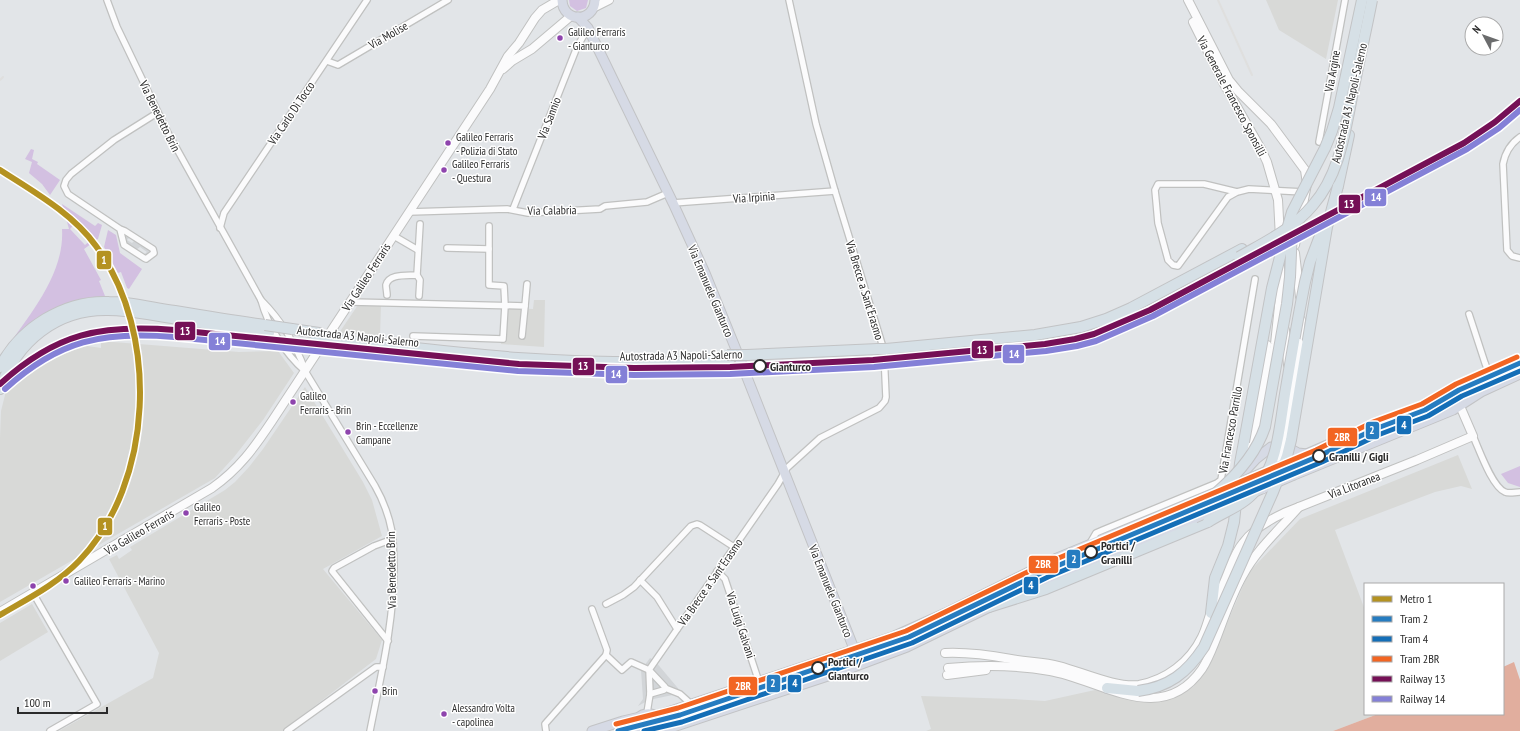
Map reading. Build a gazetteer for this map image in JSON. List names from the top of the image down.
{
  "streets": {
    "highway": ["Autostrada A3 Napoli-Salerno"],
    "main road": [
      "Via Generale Francesco Sponsilli",
      "Via Galileo Ferraris",
      "Via Emanuele Gianturco",
      "Via Litoranea"
    ],
    "street": [
      "Via Molise",
      "Via Argine",
      "Via Carlo Di Tocco",
      "Via Benedetto Brin",
      "Via Sannio",
      "Via Irpinia",
      "Via Calabria",
      "Via Brecce a Sant'Erasmo",
      "Via Francesco Parrillo",
      "Via Luigi Galvani"
    ]
  },
  "crossings": [
    ["Via Molise", "Via Carlo Di Tocco"],
    ["Via Carlo Di Tocco", "Via Benedetto Brin"],
    ["Via Benedetto Brin", "Via Galileo Ferraris"],
    ["Via Sannio", "Via Calabria"],
    ["Via Sannio", "Via Emanuele Gianturco"],
    ["Via Irpinia", "Via Brecce a Sant'Erasmo"],
    ["Via Irpinia", "Via Emanuele Gianturco"],
    ["Via Calabria", "Via Galileo Ferraris"],
    ["Via Calabria", "Via Emanuele Gianturco"],
    ["Via Galileo Ferraris", "Via Emanuele Gianturco"],
    ["Via Brecce a Sant'Erasmo", "Via Emanuele Gianturco"],
    ["Via Brecce a Sant'Erasmo", "Via Luigi Galvani"]
  ],
  "places": [
    "Galileo Ferraris - Gianturco",
    "Galileo Ferraris - Polizia di Stato",
    "Galileo Ferraris - Questura",
    "Gianturco",
    "Galileo Ferraris - Brin",
    "Brin - Eccellenze Campane",
    "Granilli / Gigli",
    "Galileo Ferraris - Poste",
    "Portici / Granilli",
    "Galileo Ferraris - Marino",
    "Portici / Gianturco",
    "Brin",
    "Alessandro Volta - capolinea"
  ],
  "lines": [
    "rail line 13",
    "rail line 14",
    "metro line 1",
    "tram line 2BR",
    "tram line 2",
    "tram line 4"
  ],
  "legend": [
    "Metro 1",
    "Tram 2",
    "Tram 4",
    "Tram 2BR",
    "Railway 13",
    "Railway 14"
  ],
  "scale_bar": "100 m",
  "north": "top left"
}
